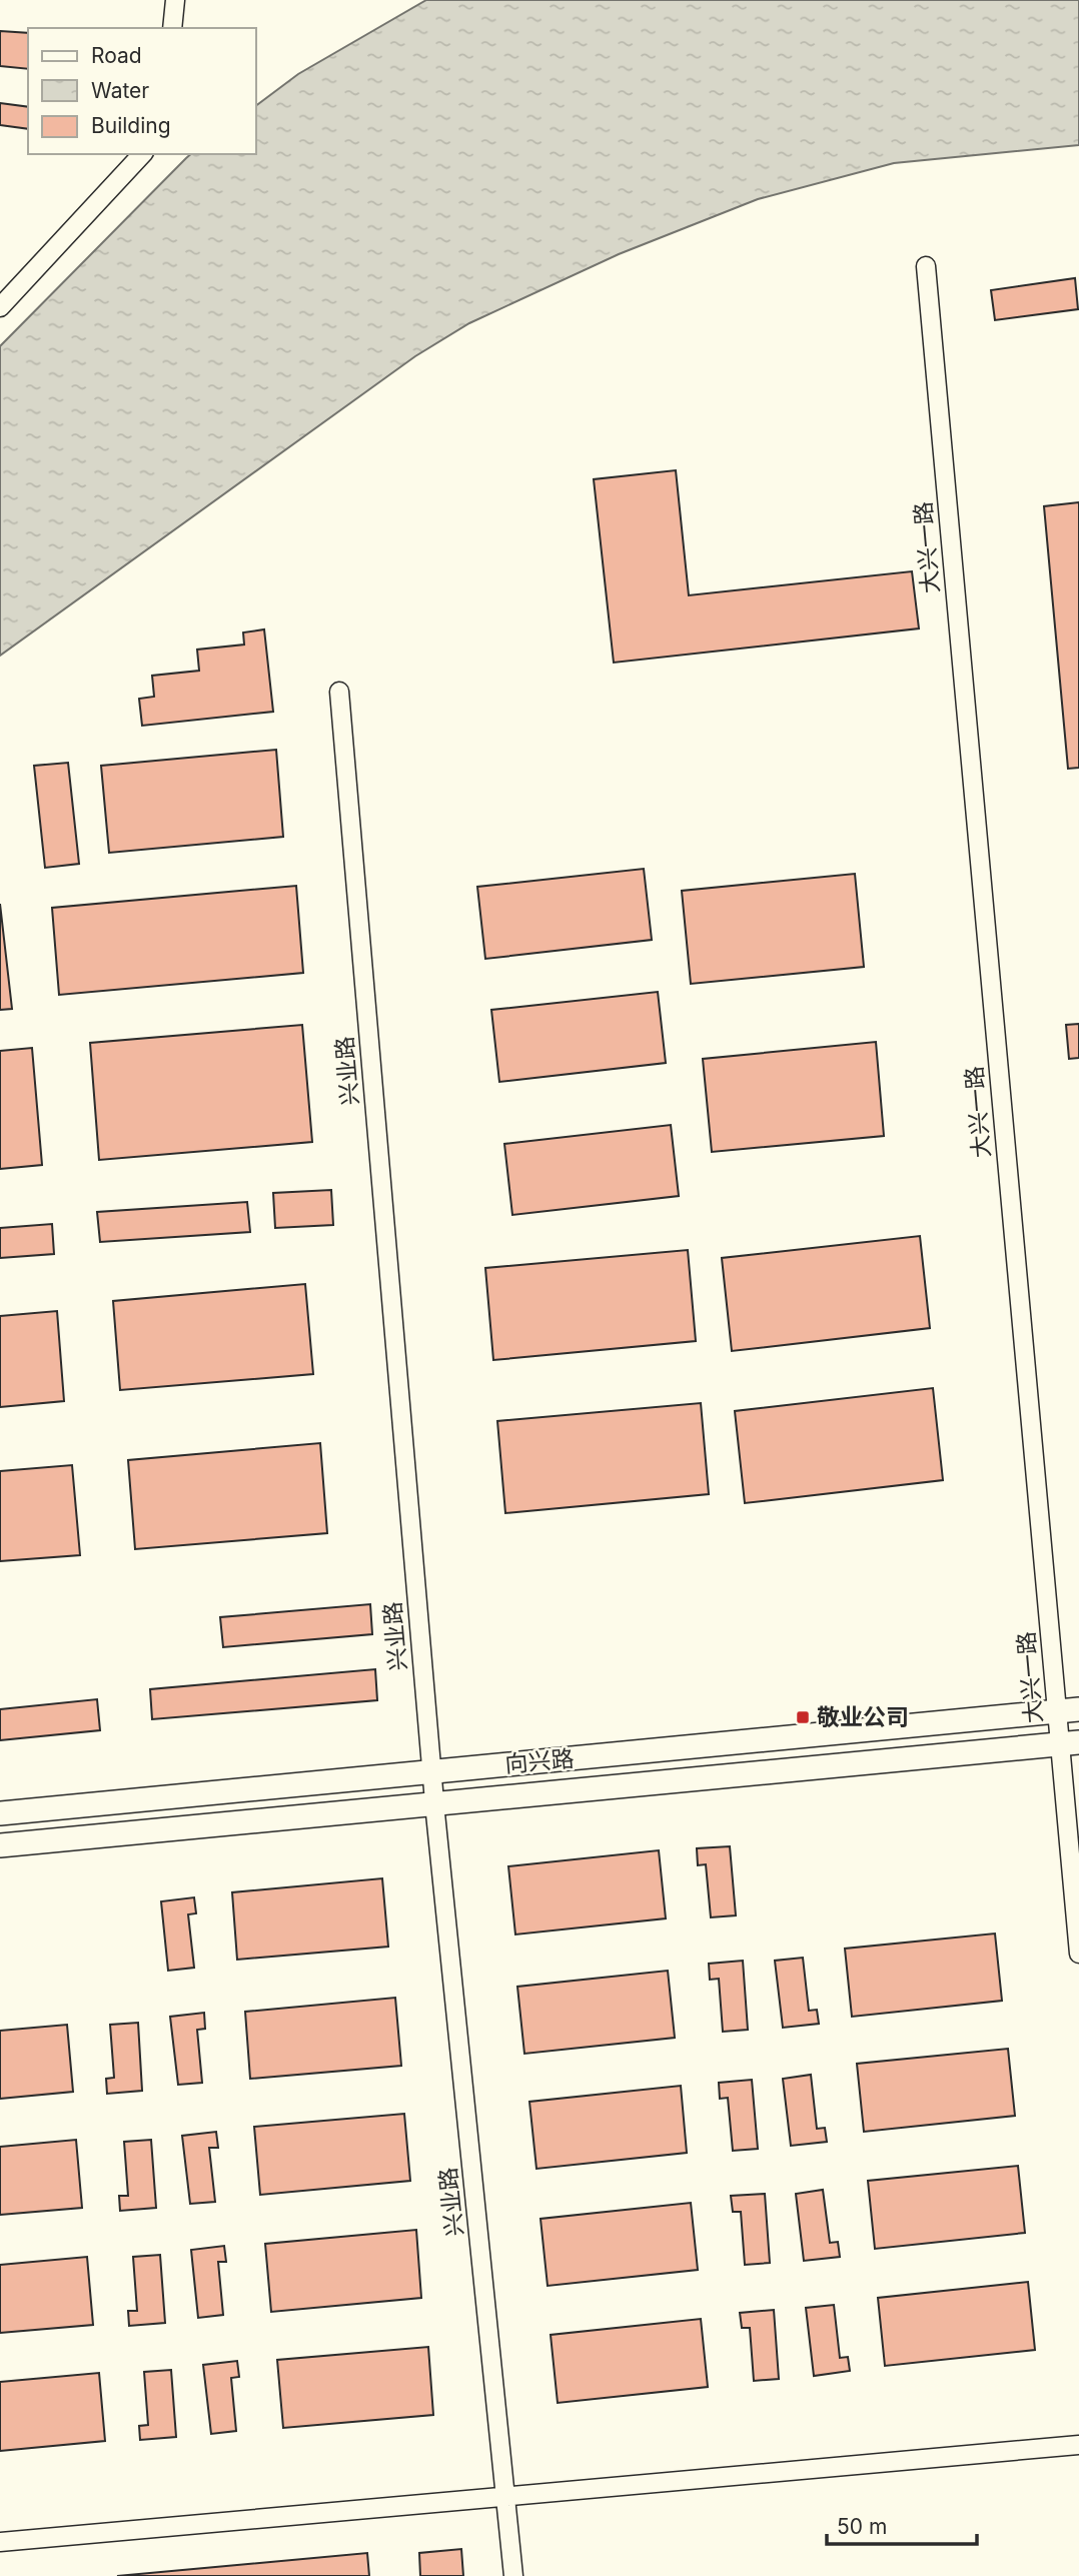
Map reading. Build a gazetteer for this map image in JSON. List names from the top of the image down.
{
  "streets": {
    "street": ["大兴一路", "兴业路", "向兴路"]
  },
  "crossings": [
    ["大兴一路", "向兴路"],
    ["兴业路", "向兴路"]
  ],
  "places": {
    "transit": ["敬业公司"]
  },
  "legend": ["Road", "Water", "Building"],
  "scale_bar": "50 m"
}
